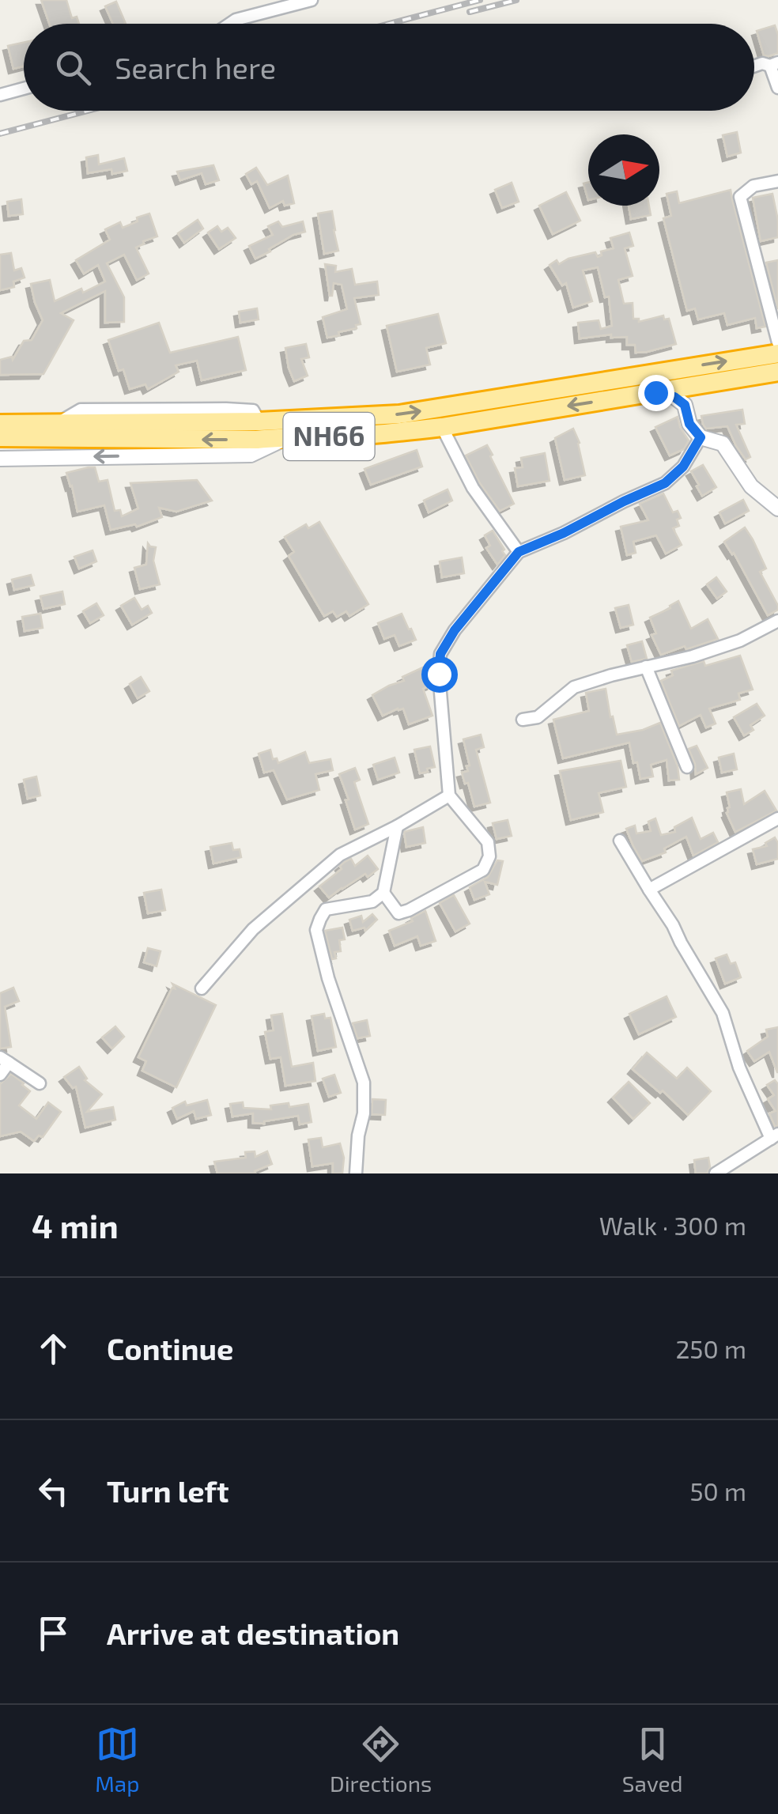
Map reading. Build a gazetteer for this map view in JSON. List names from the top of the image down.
{
  "streets": {
    "highway": ["NH66"]
  },
  "north": "right",
  "page": {
    "search": "Search here",
    "heading": ["4 min", "Walk · 300 m"],
    "list": [
      ["Continue", "250 m"],
      ["Turn left", "50 m"],
      "Arrive at destination"
    ],
    "nav": ["Map", "Directions", "Saved"]
  }
}
